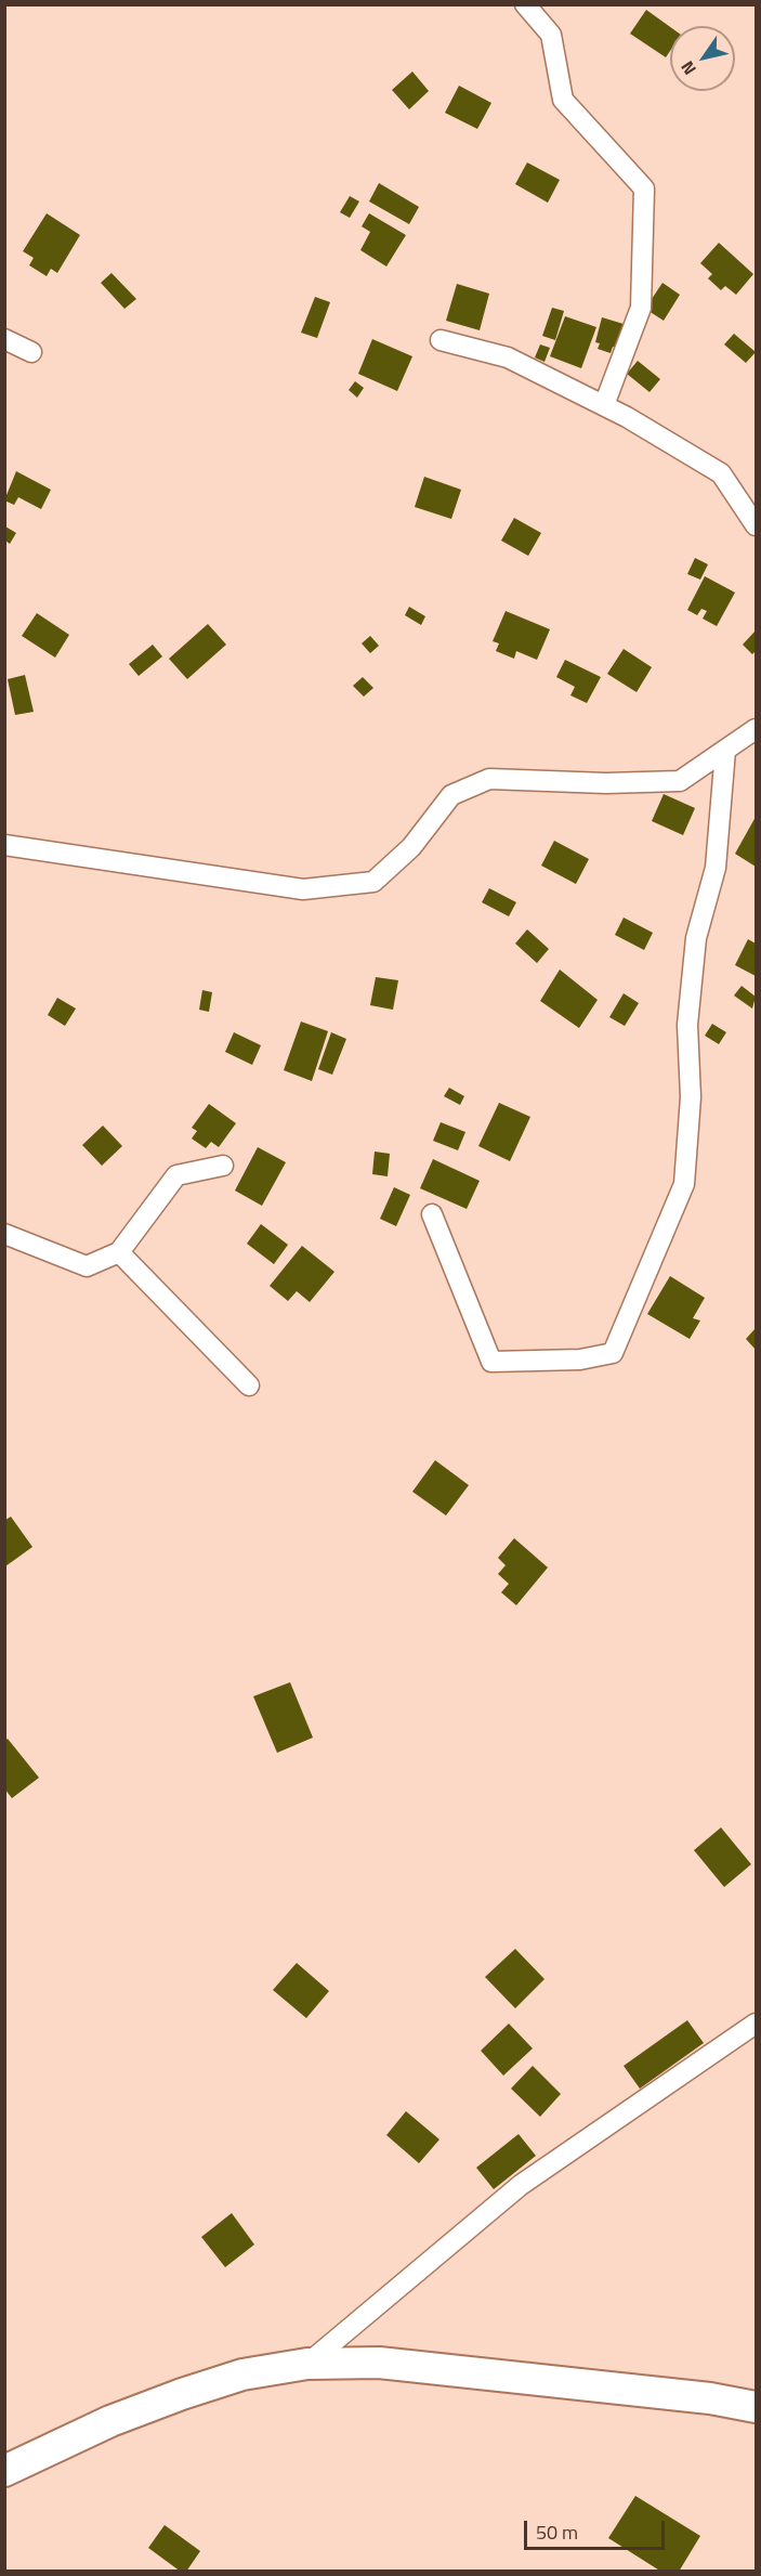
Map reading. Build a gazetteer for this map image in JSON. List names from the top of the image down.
{
  "scale_bar": "50 m",
  "north": "bottom left"
}
